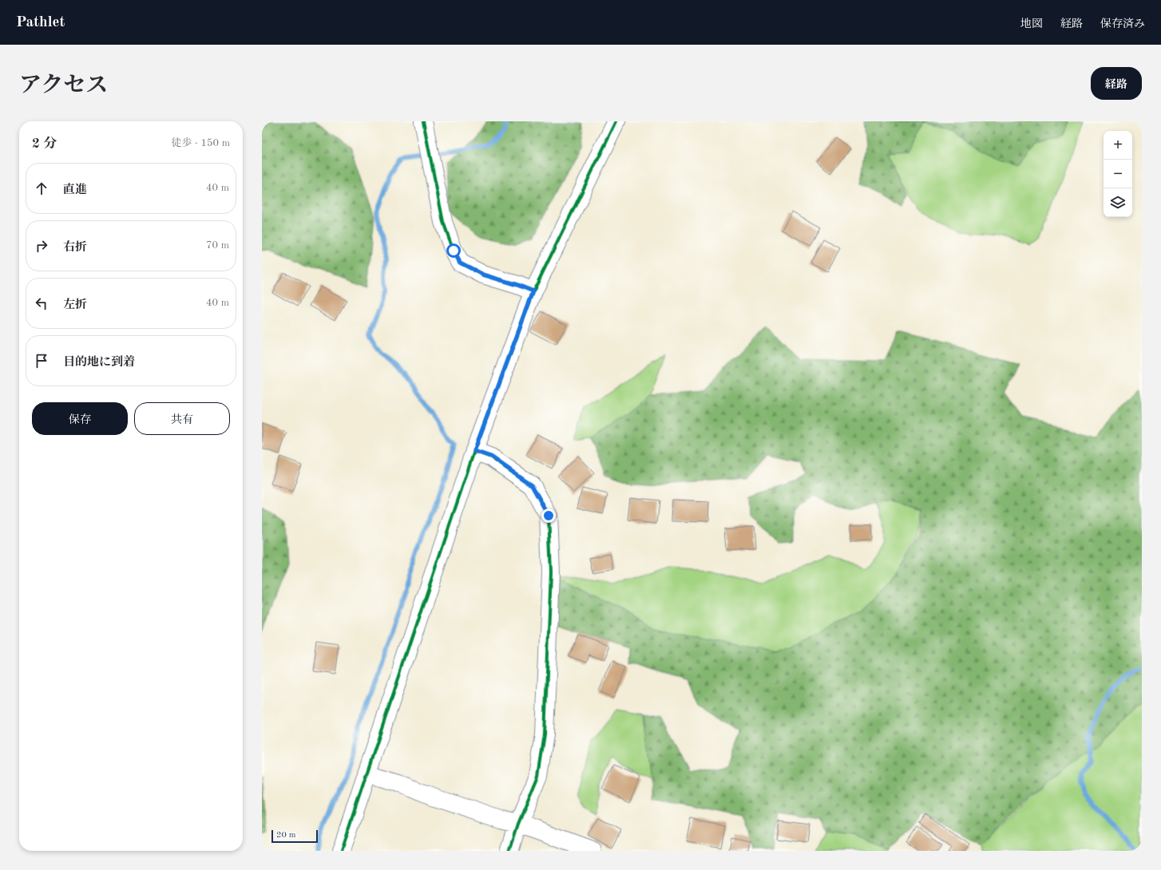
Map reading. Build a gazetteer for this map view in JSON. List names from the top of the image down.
{
  "scale_bar": "20 m",
  "page": {
    "header": "Pathlet",
    "nav": ["地図", "経路", "保存済み"],
    "title": "アクセス",
    "buttons": [
      "経路",
      ["保存", "共有"]
    ],
    "heading": ["2 分", "徒歩 · 150 m"],
    "map_buttons": ["+", "−"],
    "list": [
      ["直進", "40 m"],
      ["右折", "70 m"],
      ["左折", "40 m"],
      "目的地に到着"
    ],
    "scale": "20 m"
  }
}
